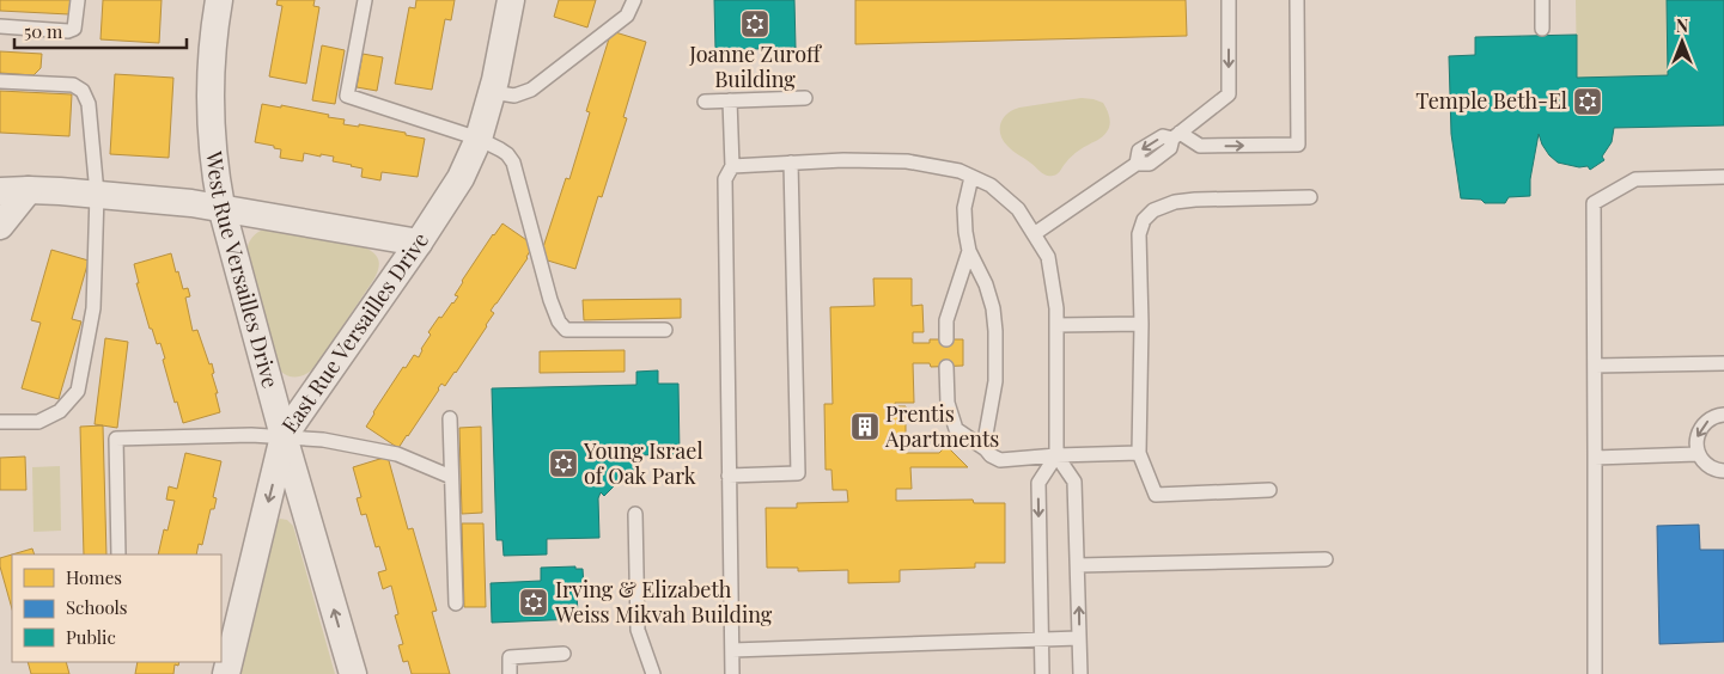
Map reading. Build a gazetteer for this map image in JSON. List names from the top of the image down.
{
  "streets": {
    "street": ["West Rue Versailles Drive", "East Rue Versailles Drive"]
  },
  "crossings": [
    ["West Rue Versailles Drive", "East Rue Versailles Drive"]
  ],
  "one_way": ["West Rue Versailles Drive"],
  "places": {
    "synagogue": [
      "Joanne Zuroff Building",
      "Temple Beth-El",
      "Young Israel of Oak Park",
      "Irving & Elizabeth Weiss Mikvah Building"
    ],
    "building": ["Prentis Apartments"]
  },
  "legend": ["Homes", "Schools", "Public"],
  "scale_bar": "50 m",
  "north": "top"
}
